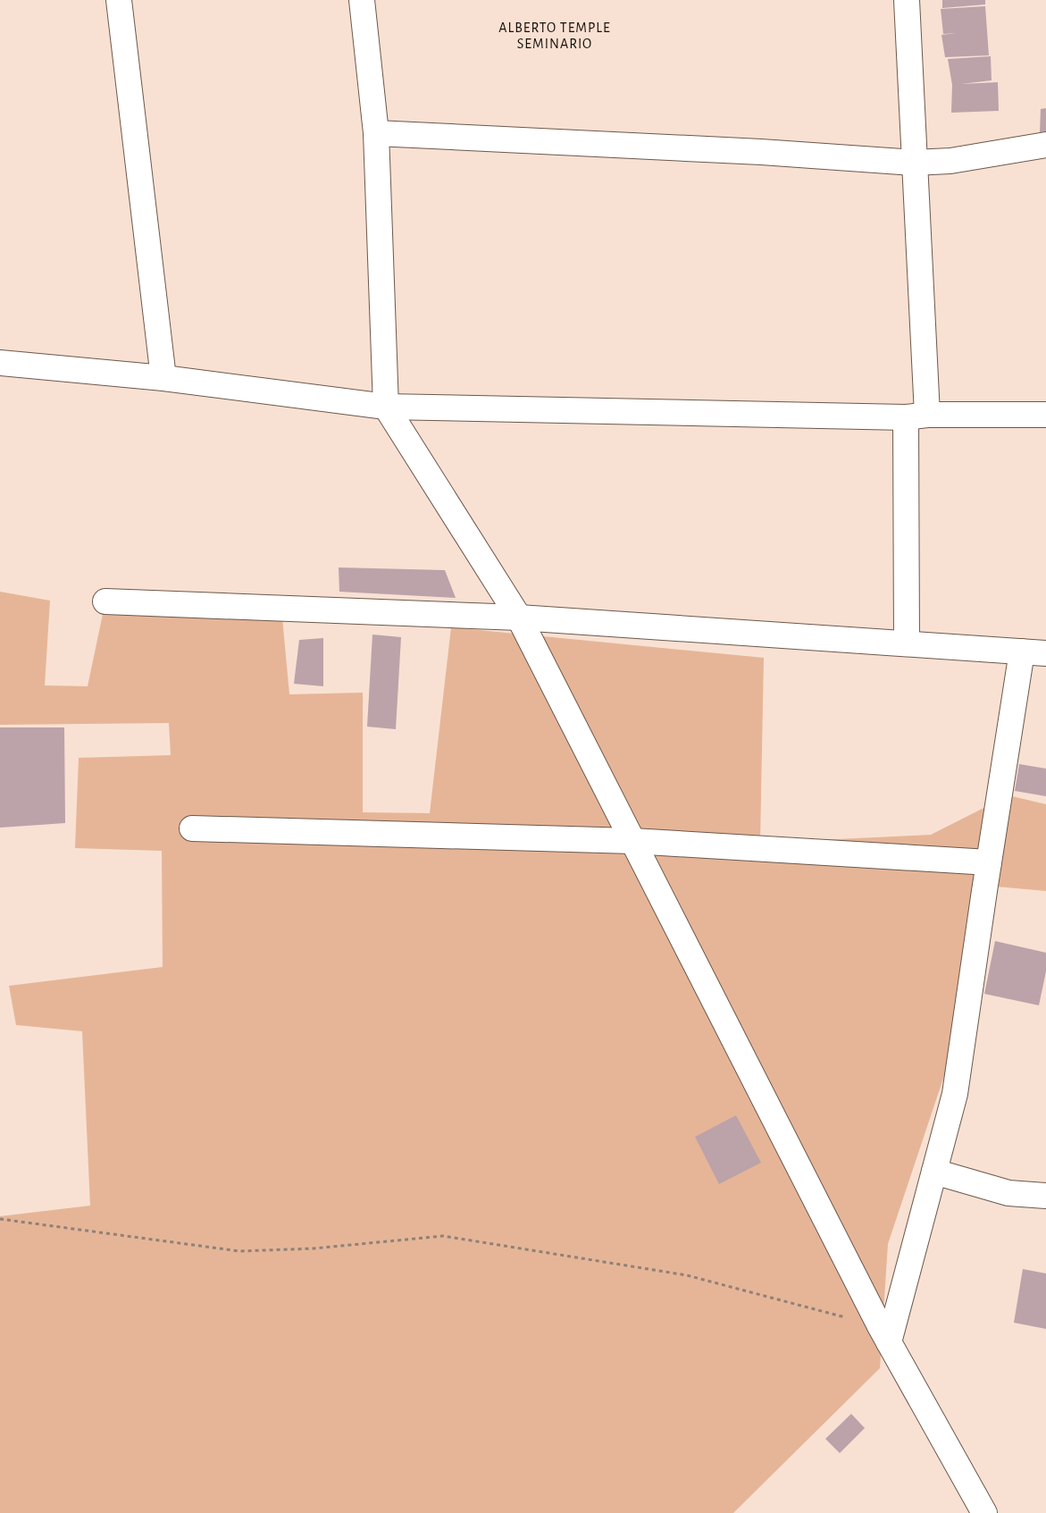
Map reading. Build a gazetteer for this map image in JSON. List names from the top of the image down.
{
  "districts": ["ALBERTO TEMPLE SEMINARIO"]
}
